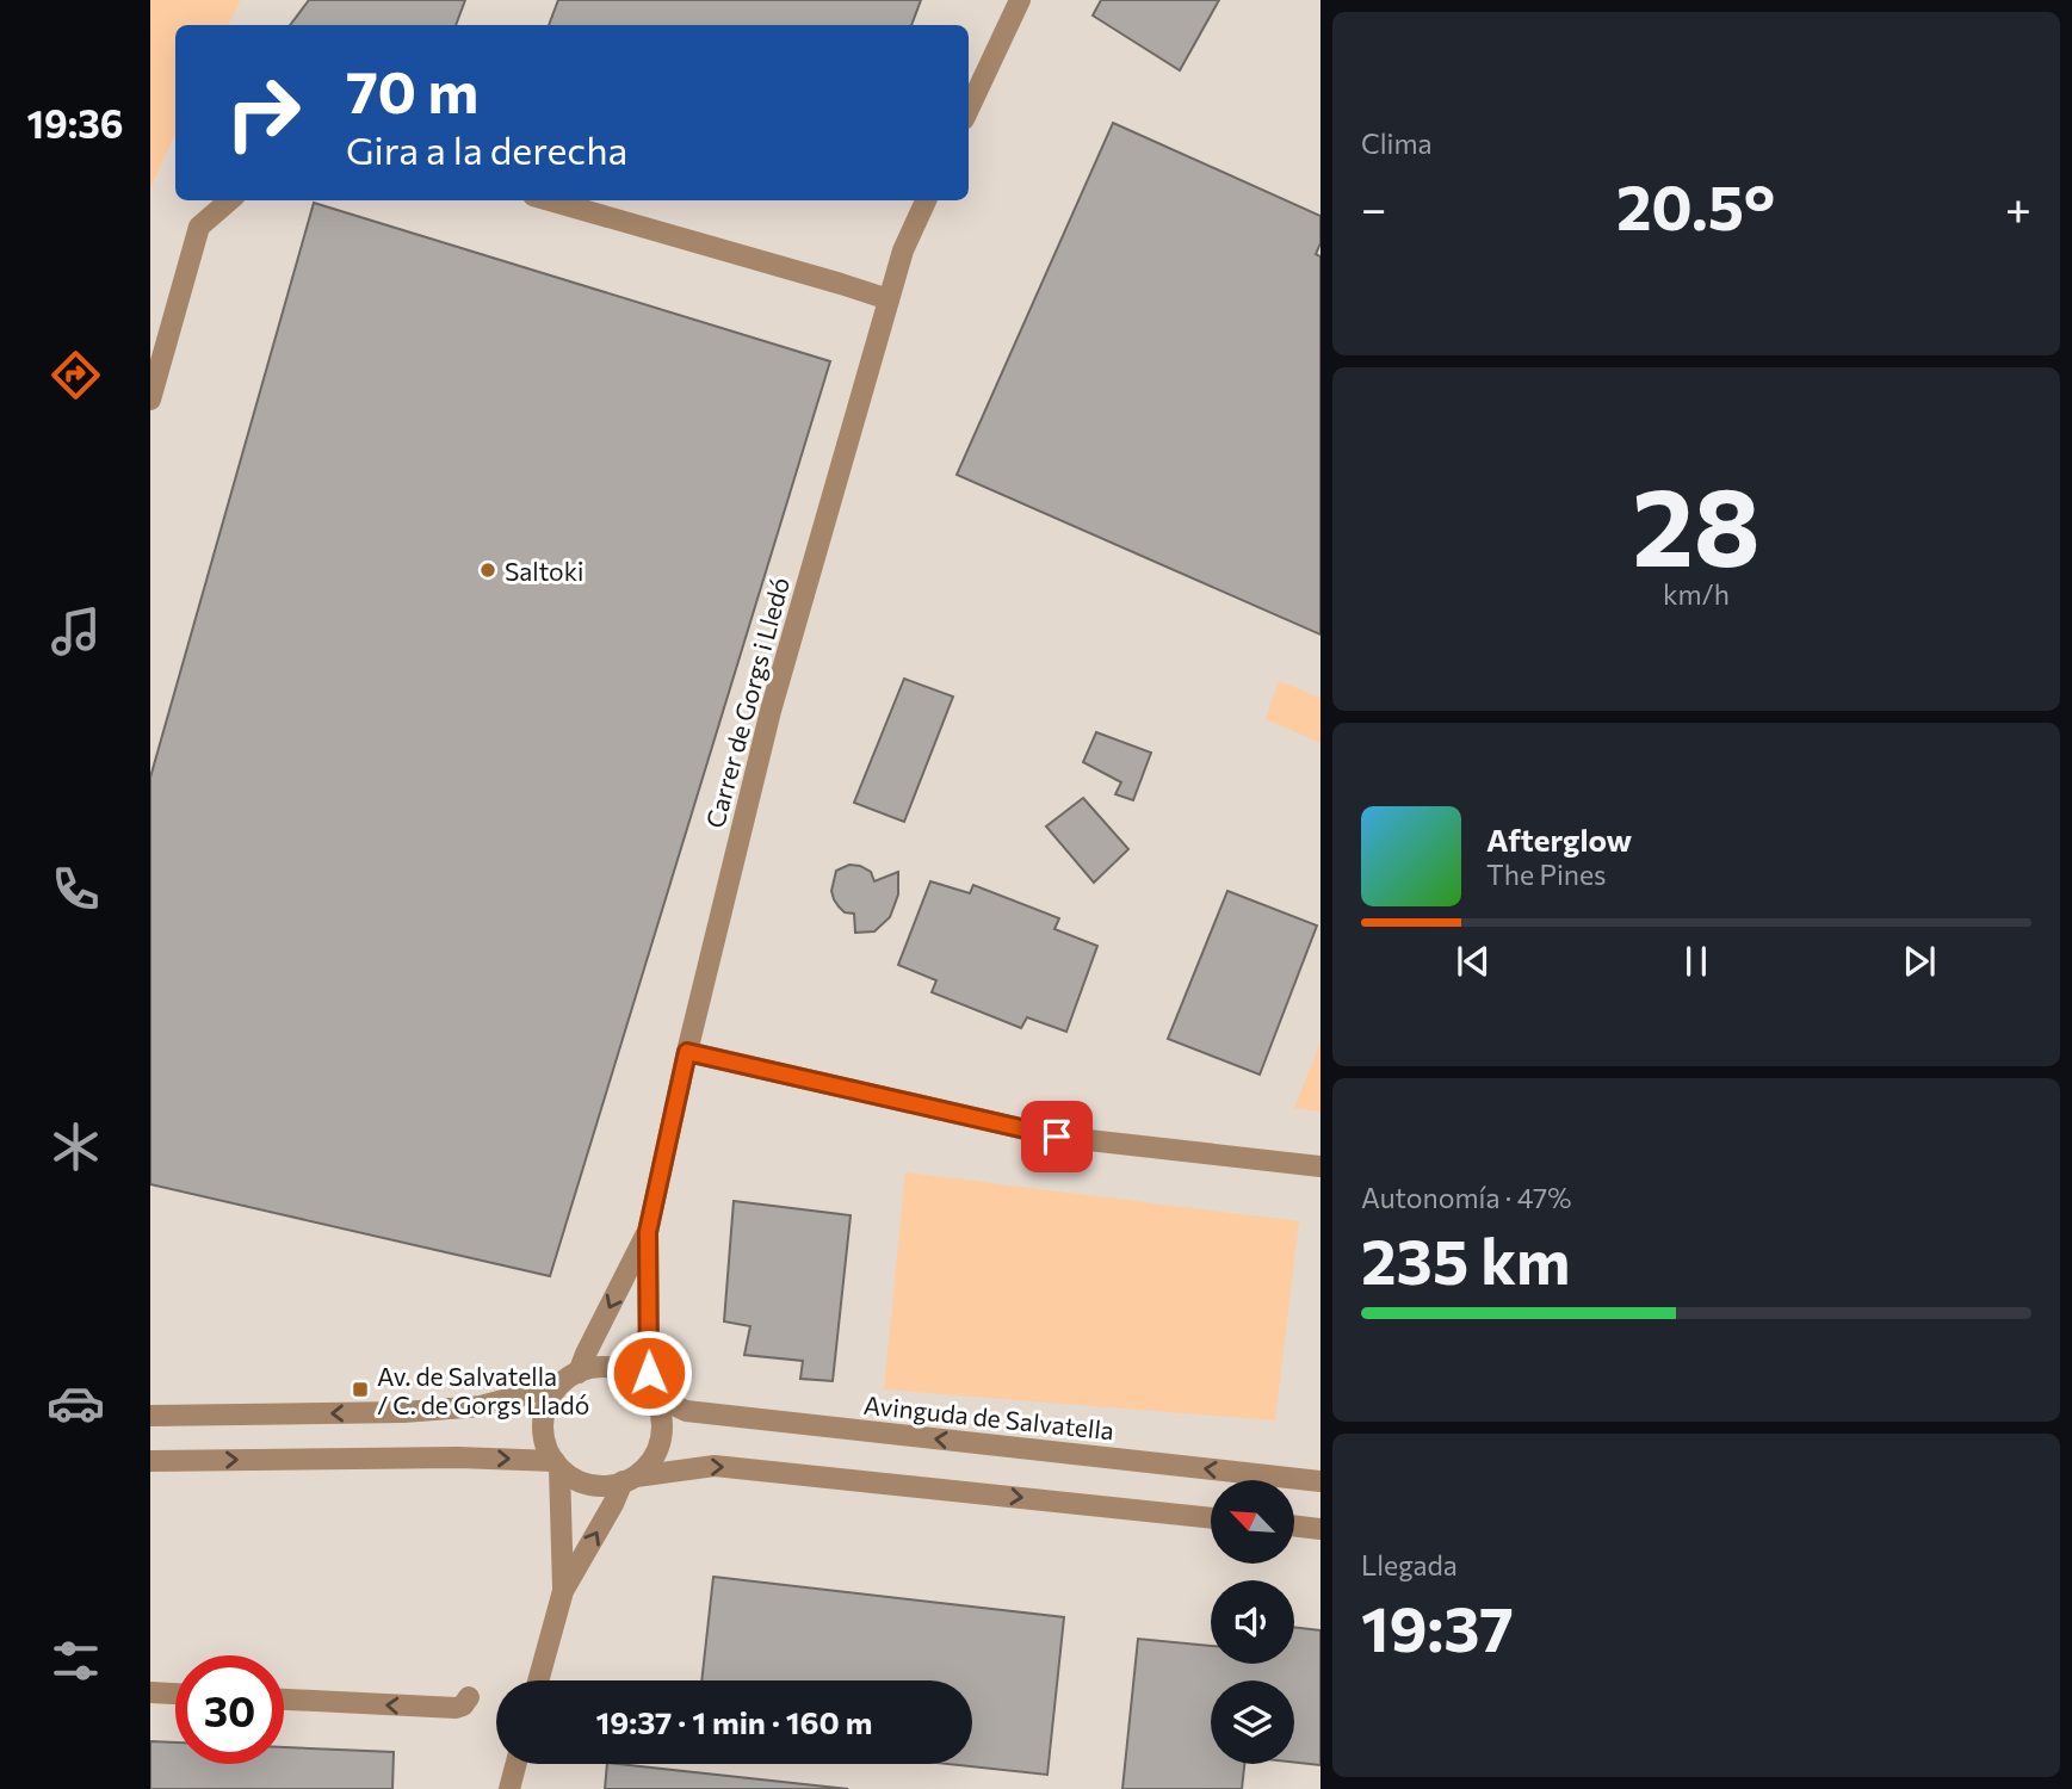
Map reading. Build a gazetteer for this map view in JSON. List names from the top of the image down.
{
  "streets": {
    "street": ["Carrer de Gorgs i Lledó", "Avinguda de Salvatella"]
  },
  "crossings": [
    ["Carrer de Gorgs i Lledó", "Avinguda de Salvatella"]
  ],
  "places": {
    "other": ["Saltoki"],
    "transit": ["Av. de Salvatella / C. de Gorgs Lladó"]
  },
  "north": "top left",
  "page": {
    "tabs": "19:36",
    "tile": [
      "Clima",
      ["28", "km/h"],
      ["Autonomía · 47%", "235 km"],
      ["Llegada", "19:37"]
    ],
    "turn": ["70 m", "Gira a la derecha"],
    "heat": ["−", "20.5°", "+"],
    "song": ["Afterglow", "The Pines"],
    "limit": "30",
    "trip": "19:37 · 1 min · 160 m"
  }
}
